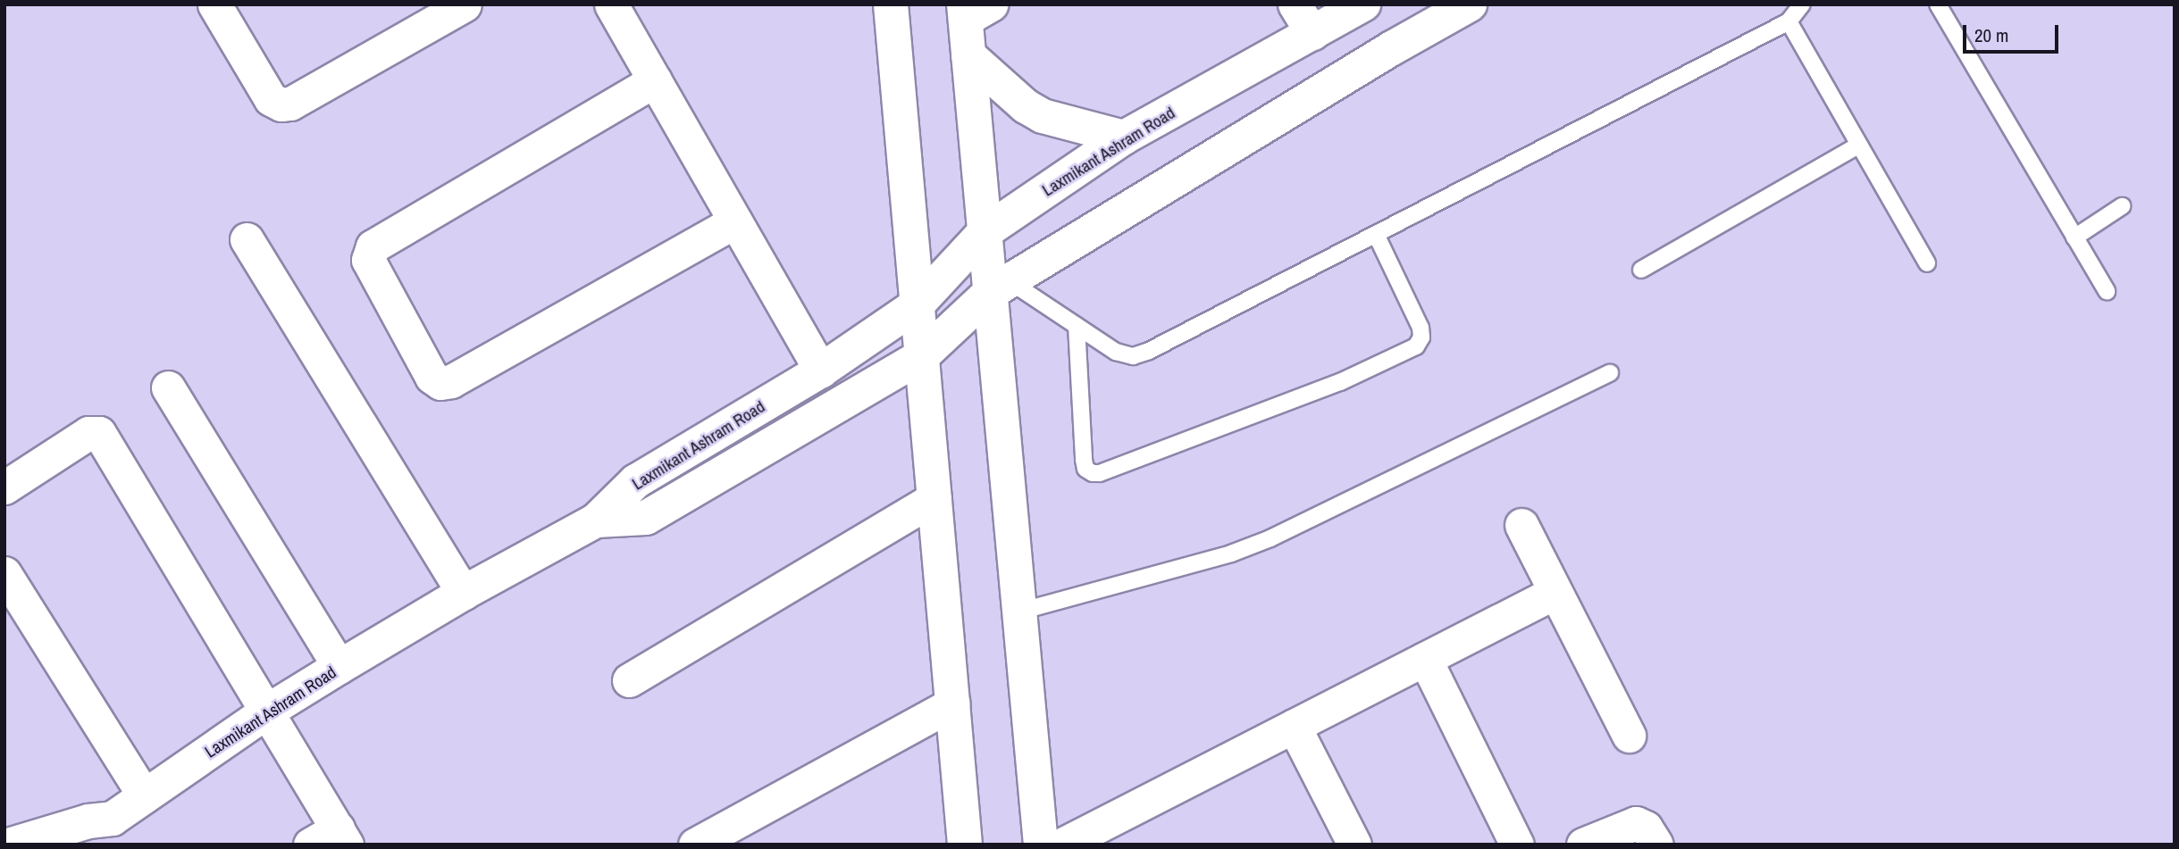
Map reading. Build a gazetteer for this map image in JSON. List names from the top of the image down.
{
  "streets": {
    "street": ["Laxmikant Ashram Road"]
  },
  "scale_bar": "20 m"
}
